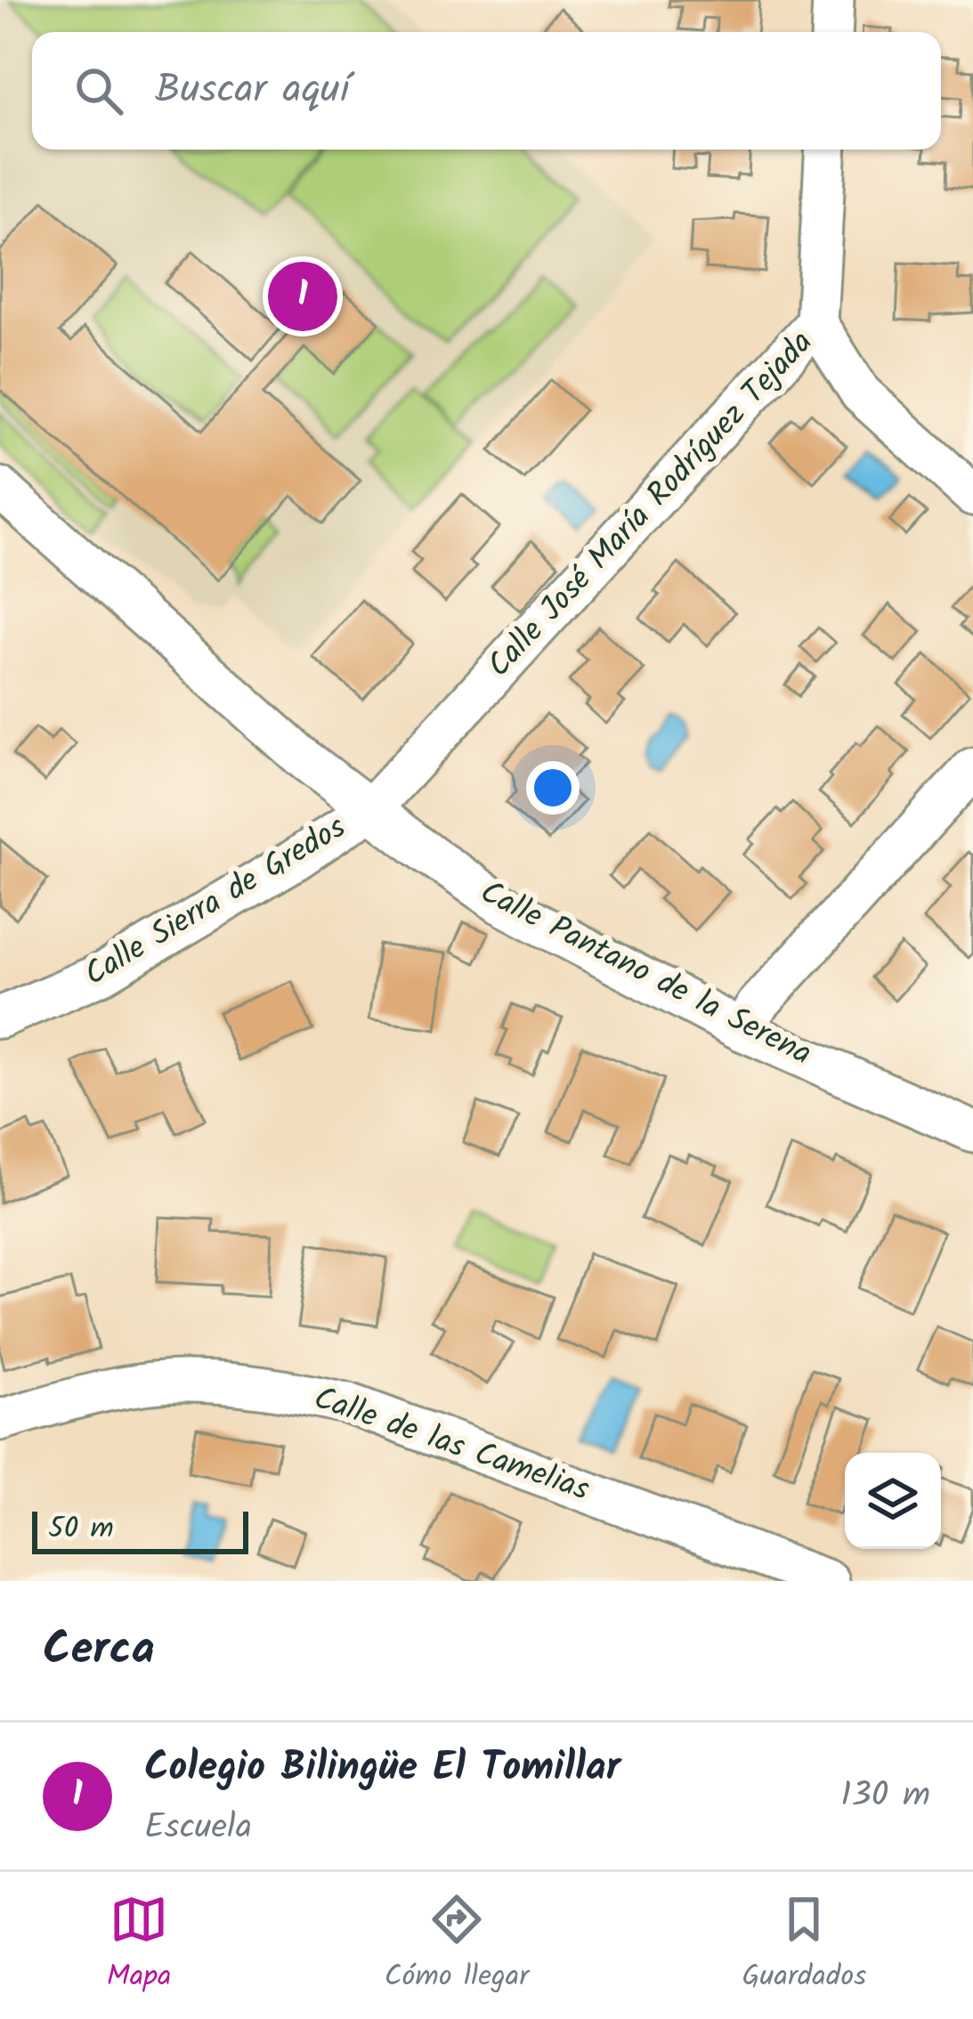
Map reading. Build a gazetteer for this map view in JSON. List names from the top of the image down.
{
  "streets": {
    "street": [
      "Calle José María Rodríguez Tejada",
      "Calle Sierra de Gredos",
      "Calle Pantano de la Serena",
      "Calle de las Camelias"
    ]
  },
  "crossings": [
    ["Calle José María Rodríguez Tejada", "Calle Sierra de Gredos"],
    ["Calle José María Rodríguez Tejada", "Calle Pantano de la Serena"],
    ["Calle Sierra de Gredos", "Calle Pantano de la Serena"]
  ],
  "scale_bar": "50 m",
  "page": {
    "search": "Buscar aquí",
    "pins": "1",
    "scale": "50 m",
    "heading": "Cerca",
    "list": [
      {
        "mark": "1",
        "name": "Colegio Bilingüe El Tomillar",
        "note": "Escuela",
        "value": "130 m"
      }
    ],
    "nav": ["Mapa", "Cómo llegar", "Guardados"]
  }
}
